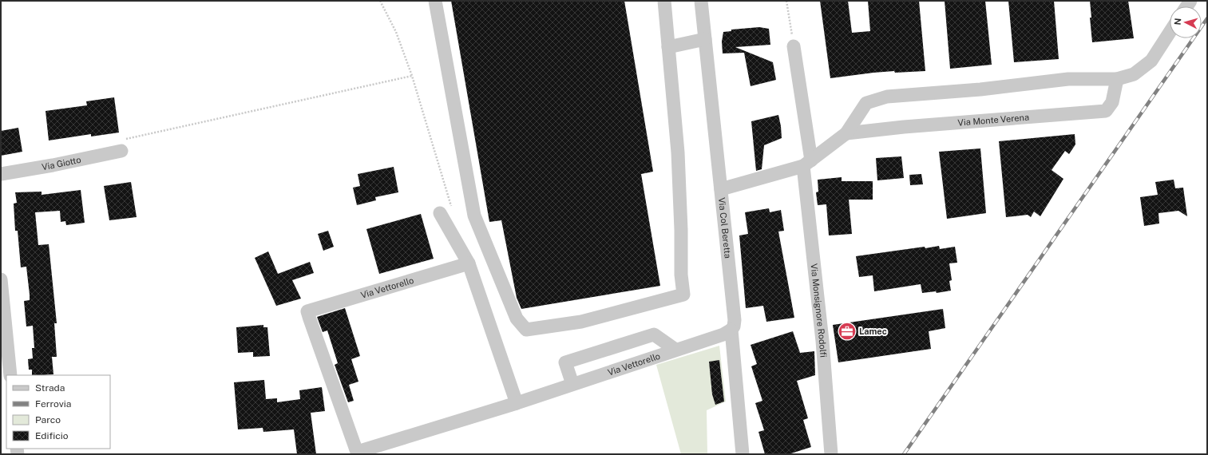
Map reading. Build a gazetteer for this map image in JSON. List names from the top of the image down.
{
  "streets": {
    "street": [
      "Via Monte Verena",
      "Via Giotto",
      "Via Col Beretta",
      "Via Vettorello",
      "Via Monsignore Rodolfi"
    ]
  },
  "crossings": [
    ["Via Col Beretta", "Via Vettorello"]
  ],
  "places": {
    "office": ["Lamec"]
  },
  "legend": [
    "Strada",
    "Ferrovia",
    "Parco",
    "Edificio"
  ],
  "north": "left"
}
